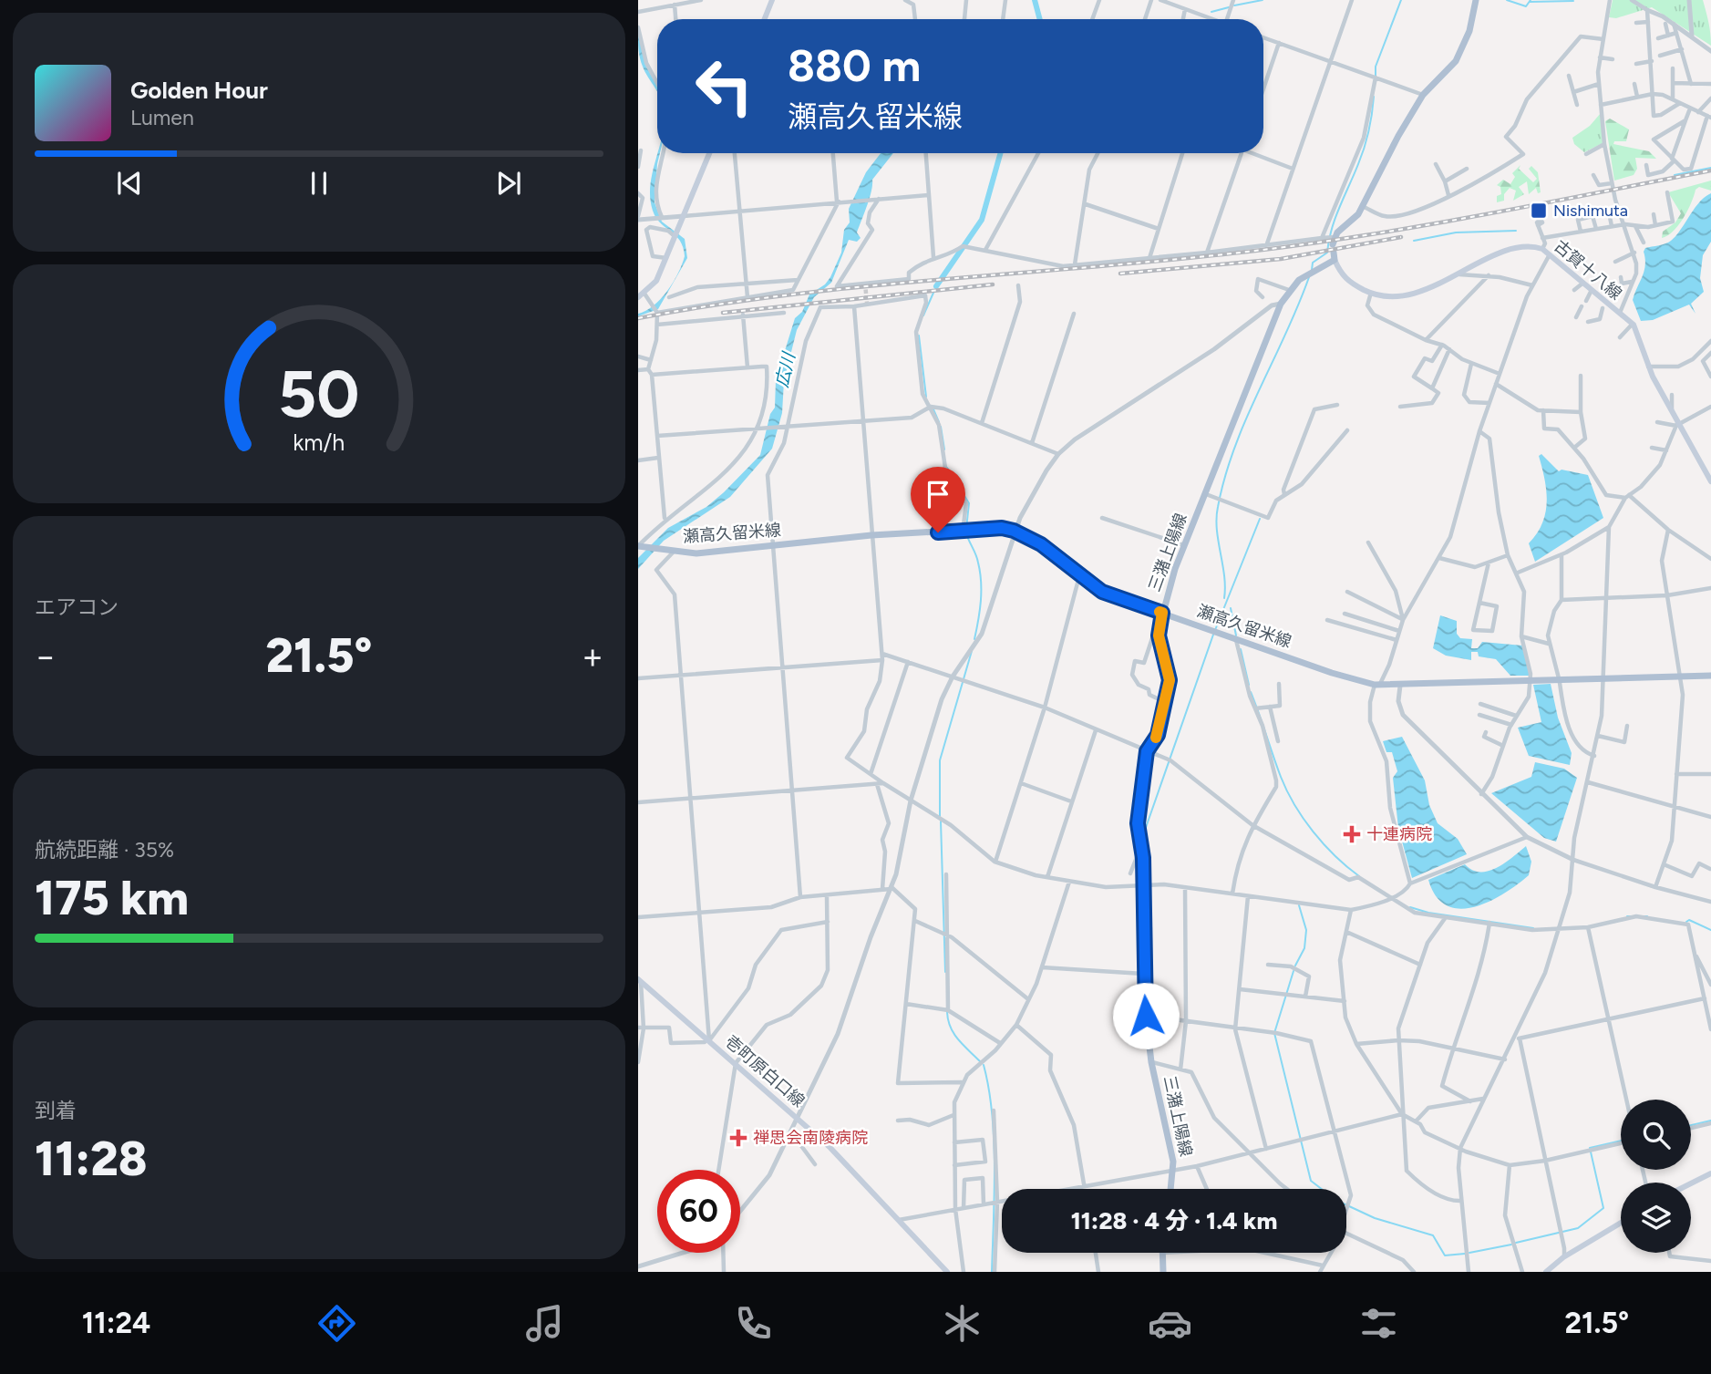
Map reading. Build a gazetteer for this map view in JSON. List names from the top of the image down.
{
  "streets": {
    "main road": [
      "古賀十八線",
      "瀬高久留米線",
      "三潴上陽線",
      "壱町原白口線"
    ]
  },
  "crossings": [
    ["古賀十八線", "三潴上陽線"],
    ["瀬高久留米線", "三潴上陽線"]
  ],
  "water": ["広川"],
  "places": {
    "transit": ["Nishimuta"],
    "health": ["十連病院", "禅思会南陵病院"]
  },
  "page": {
    "turn": ["880 m", "瀬高久留米線"],
    "song": ["Golden Hour", "Lumen"],
    "tile": [
      "エアコン",
      ["航続距離 · 35%", "175 km"],
      ["到着", "11:28"]
    ],
    "heat": ["−", "21.5°", "+"],
    "limit": "60",
    "trip": "11:28 · 4 分 · 1.4 km",
    "tabs": ["11:24", "21.5°"],
    "gauge": ["50", "km/h"]
  }
}
